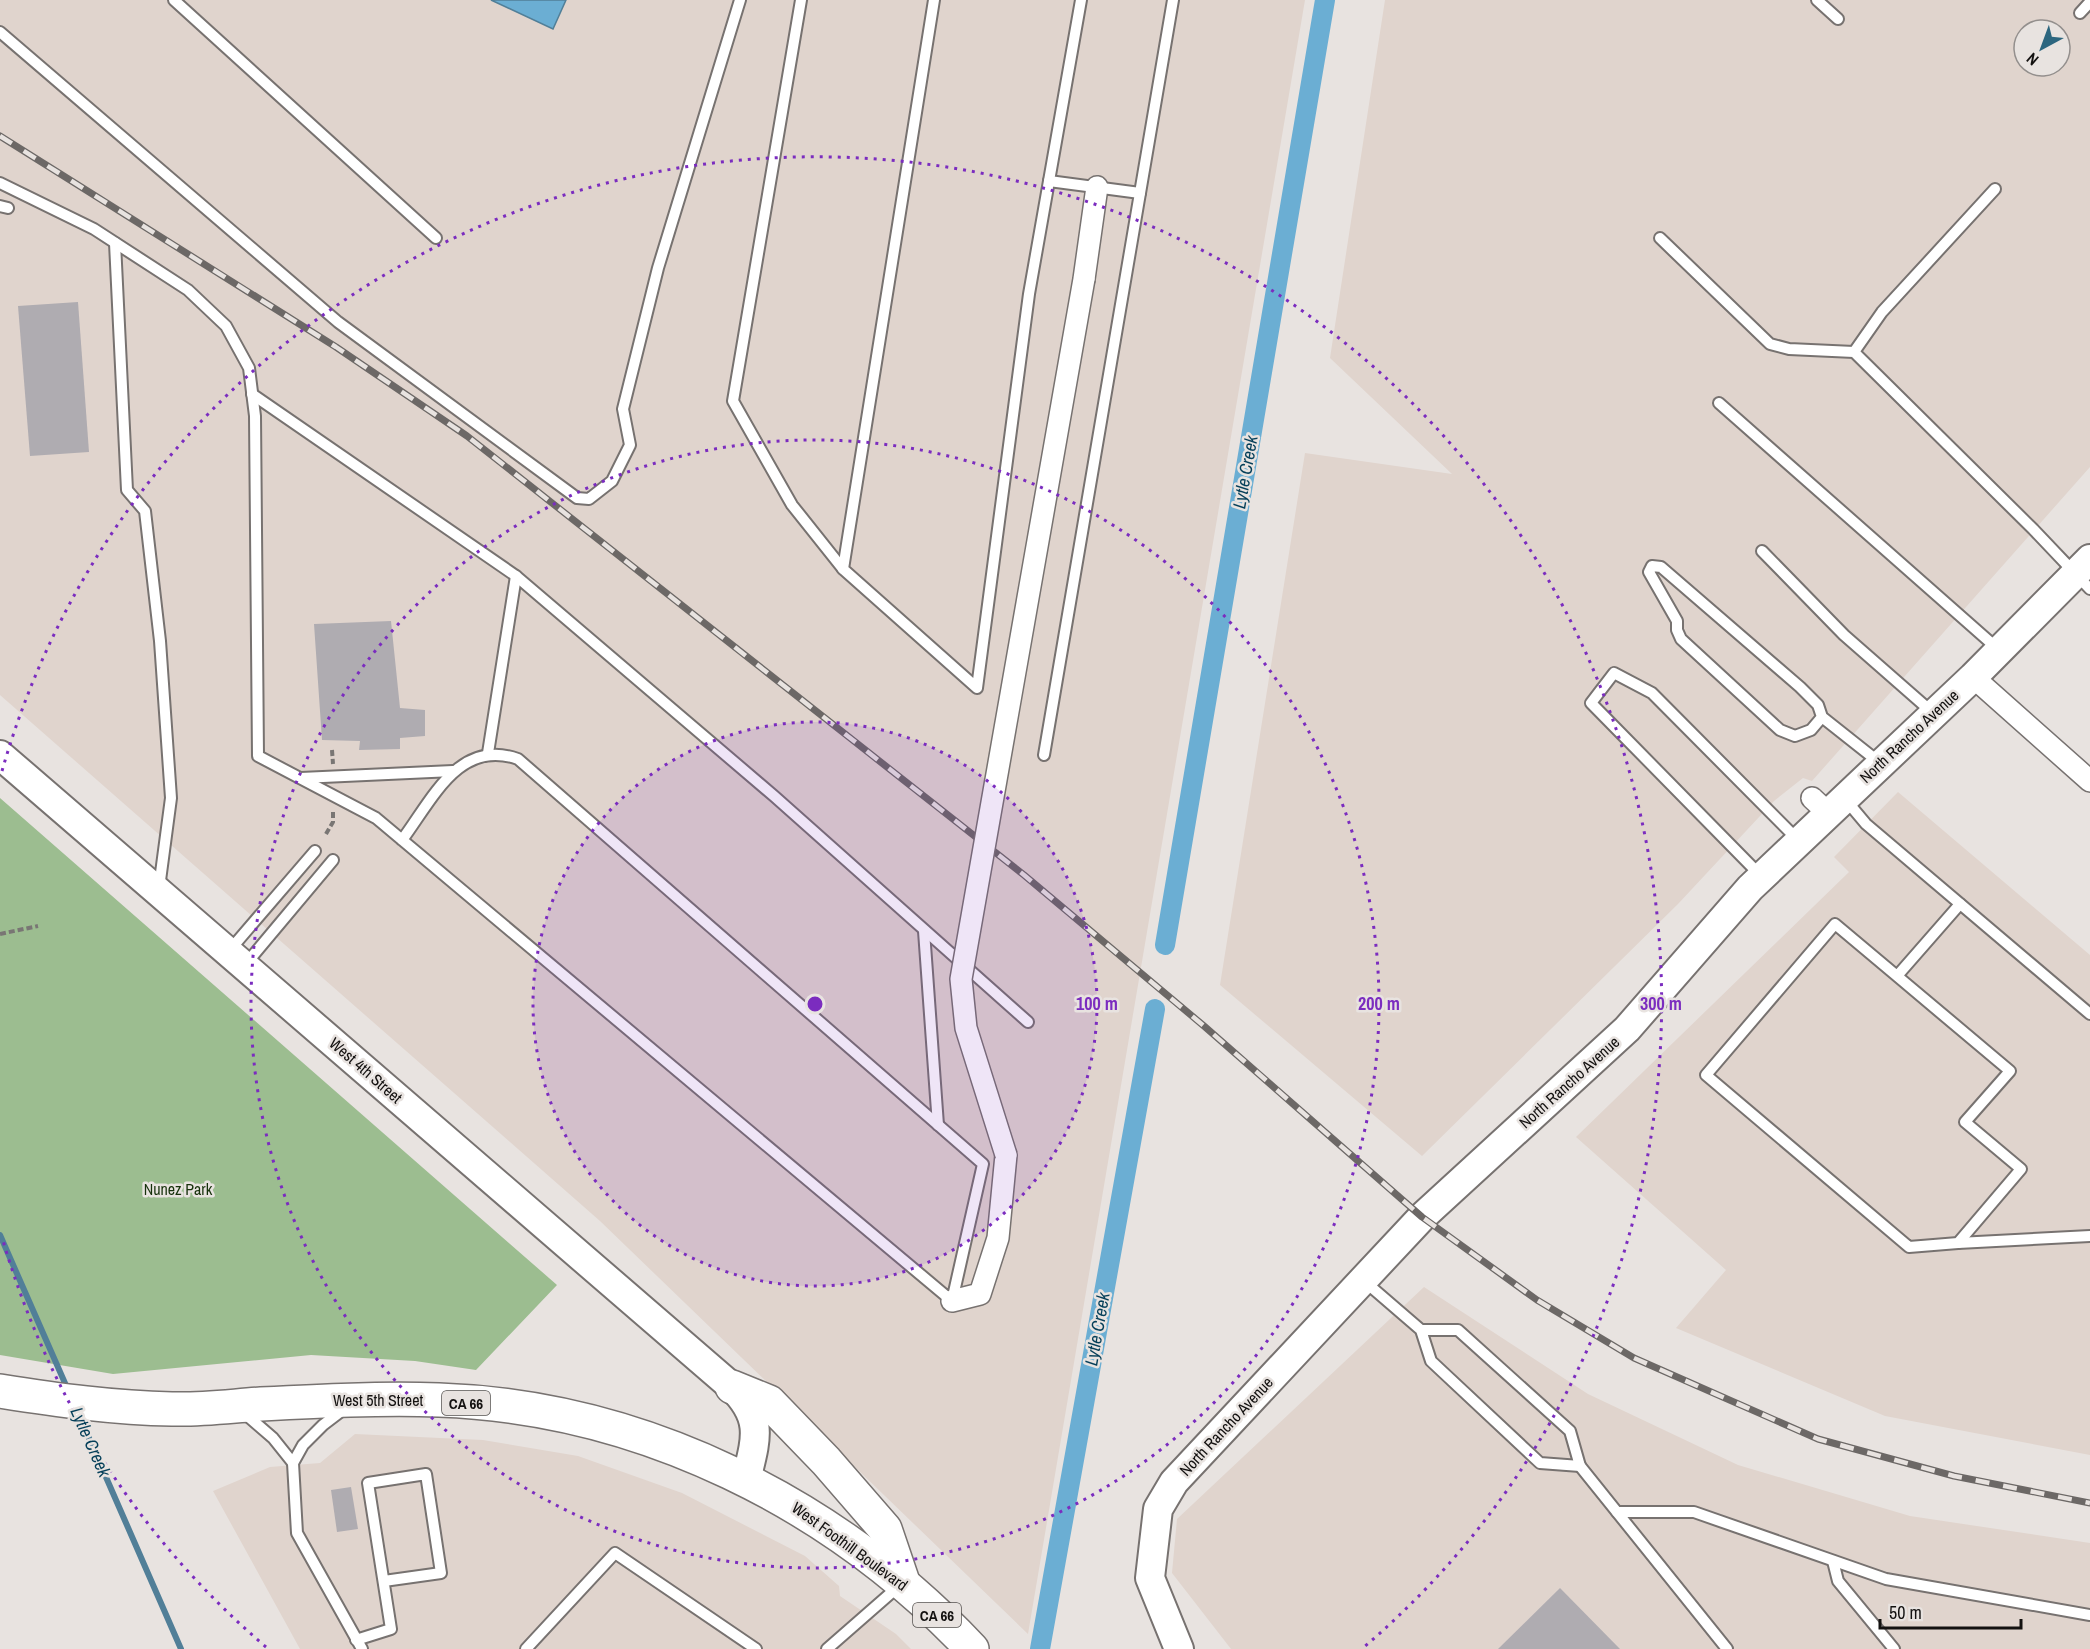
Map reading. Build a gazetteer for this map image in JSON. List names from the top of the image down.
{
  "streets": {
    "main road": ["West 5th Street", "CA 66", "West Foothill Boulevard"],
    "street": ["North Rancho Avenue", "West 4th Street"]
  },
  "crossings": [
    ["West 4th Street", "West 5th Street"],
    ["West 4th Street", "West Foothill Boulevard"],
    ["West 5th Street", "West Foothill Boulevard"]
  ],
  "water": ["Lytle Creek"],
  "parks": ["Nunez Park"],
  "scale_bar": "50 m",
  "north": "bottom left",
  "rings": ["100 m", "200 m", "300 m"]
}
